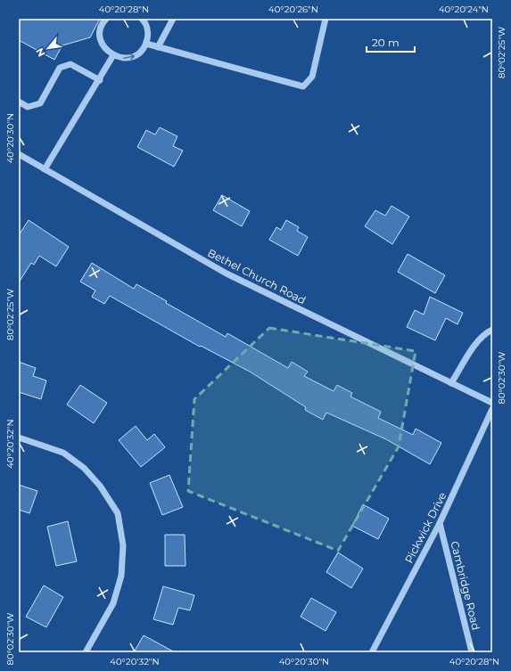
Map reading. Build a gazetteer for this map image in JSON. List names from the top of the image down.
{
  "streets": {
    "street": ["Bethel Church Road", "Pickwick Drive", "Cambridge Road"]
  },
  "crossings": [
    ["Pickwick Drive", "Cambridge Road"]
  ],
  "scale_bar": "20 m",
  "north": "bottom left",
  "coordinates": [
    "40°20'28\"N",
    "40°20'26\"N",
    "40°20'24\"N",
    "80°02'25\"W",
    "40°20'30\"N",
    "80°02'30\"W",
    "40°20'32\"N"
  ]
}
